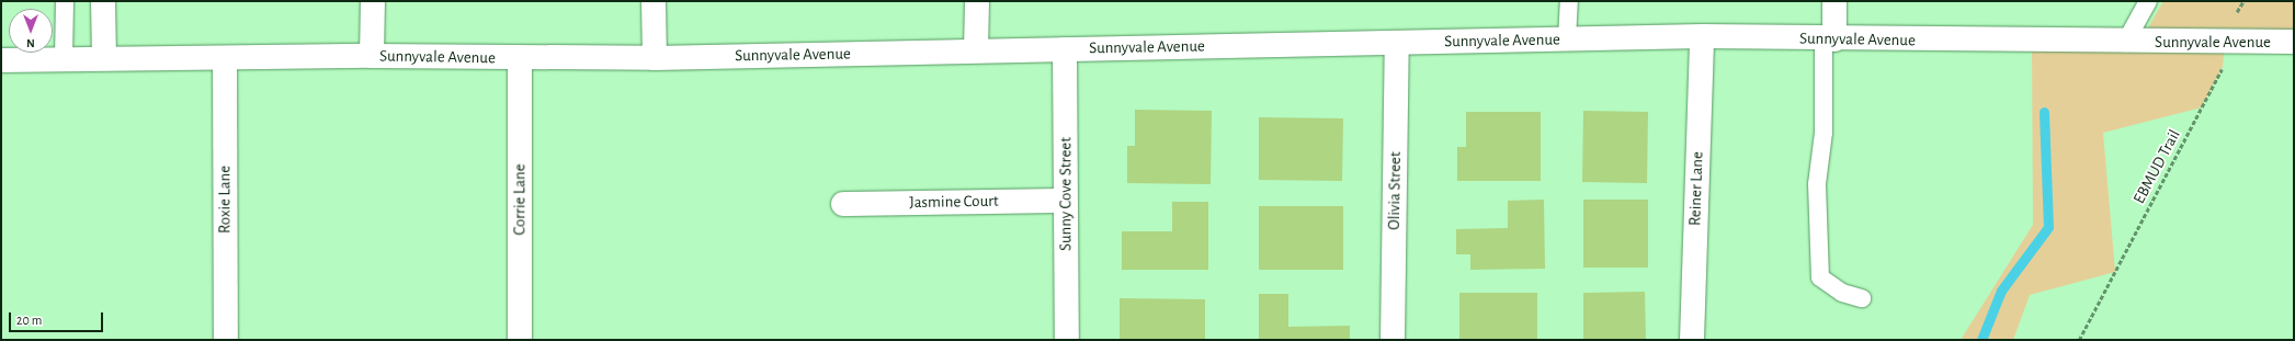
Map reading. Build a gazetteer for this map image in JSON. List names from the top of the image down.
{
  "streets": {
    "street": [
      "Sunnyvale Avenue",
      "Reiner Lane",
      "Olivia Street",
      "Sunny Cove Street",
      "Roxie Lane",
      "Corrie Lane",
      "Jasmine Court"
    ],
    "path": ["EBMUD Trail"]
  },
  "crossings": [
    ["Sunnyvale Avenue", "EBMUD Trail"],
    ["Sunnyvale Avenue", "Reiner Lane"],
    ["Sunnyvale Avenue", "Olivia Street"],
    ["Sunnyvale Avenue", "Sunny Cove Street"],
    ["Sunnyvale Avenue", "Roxie Lane"],
    ["Sunnyvale Avenue", "Corrie Lane"],
    ["Sunny Cove Street", "Jasmine Court"]
  ],
  "scale_bar": "20 m",
  "north": "bottom"
}
